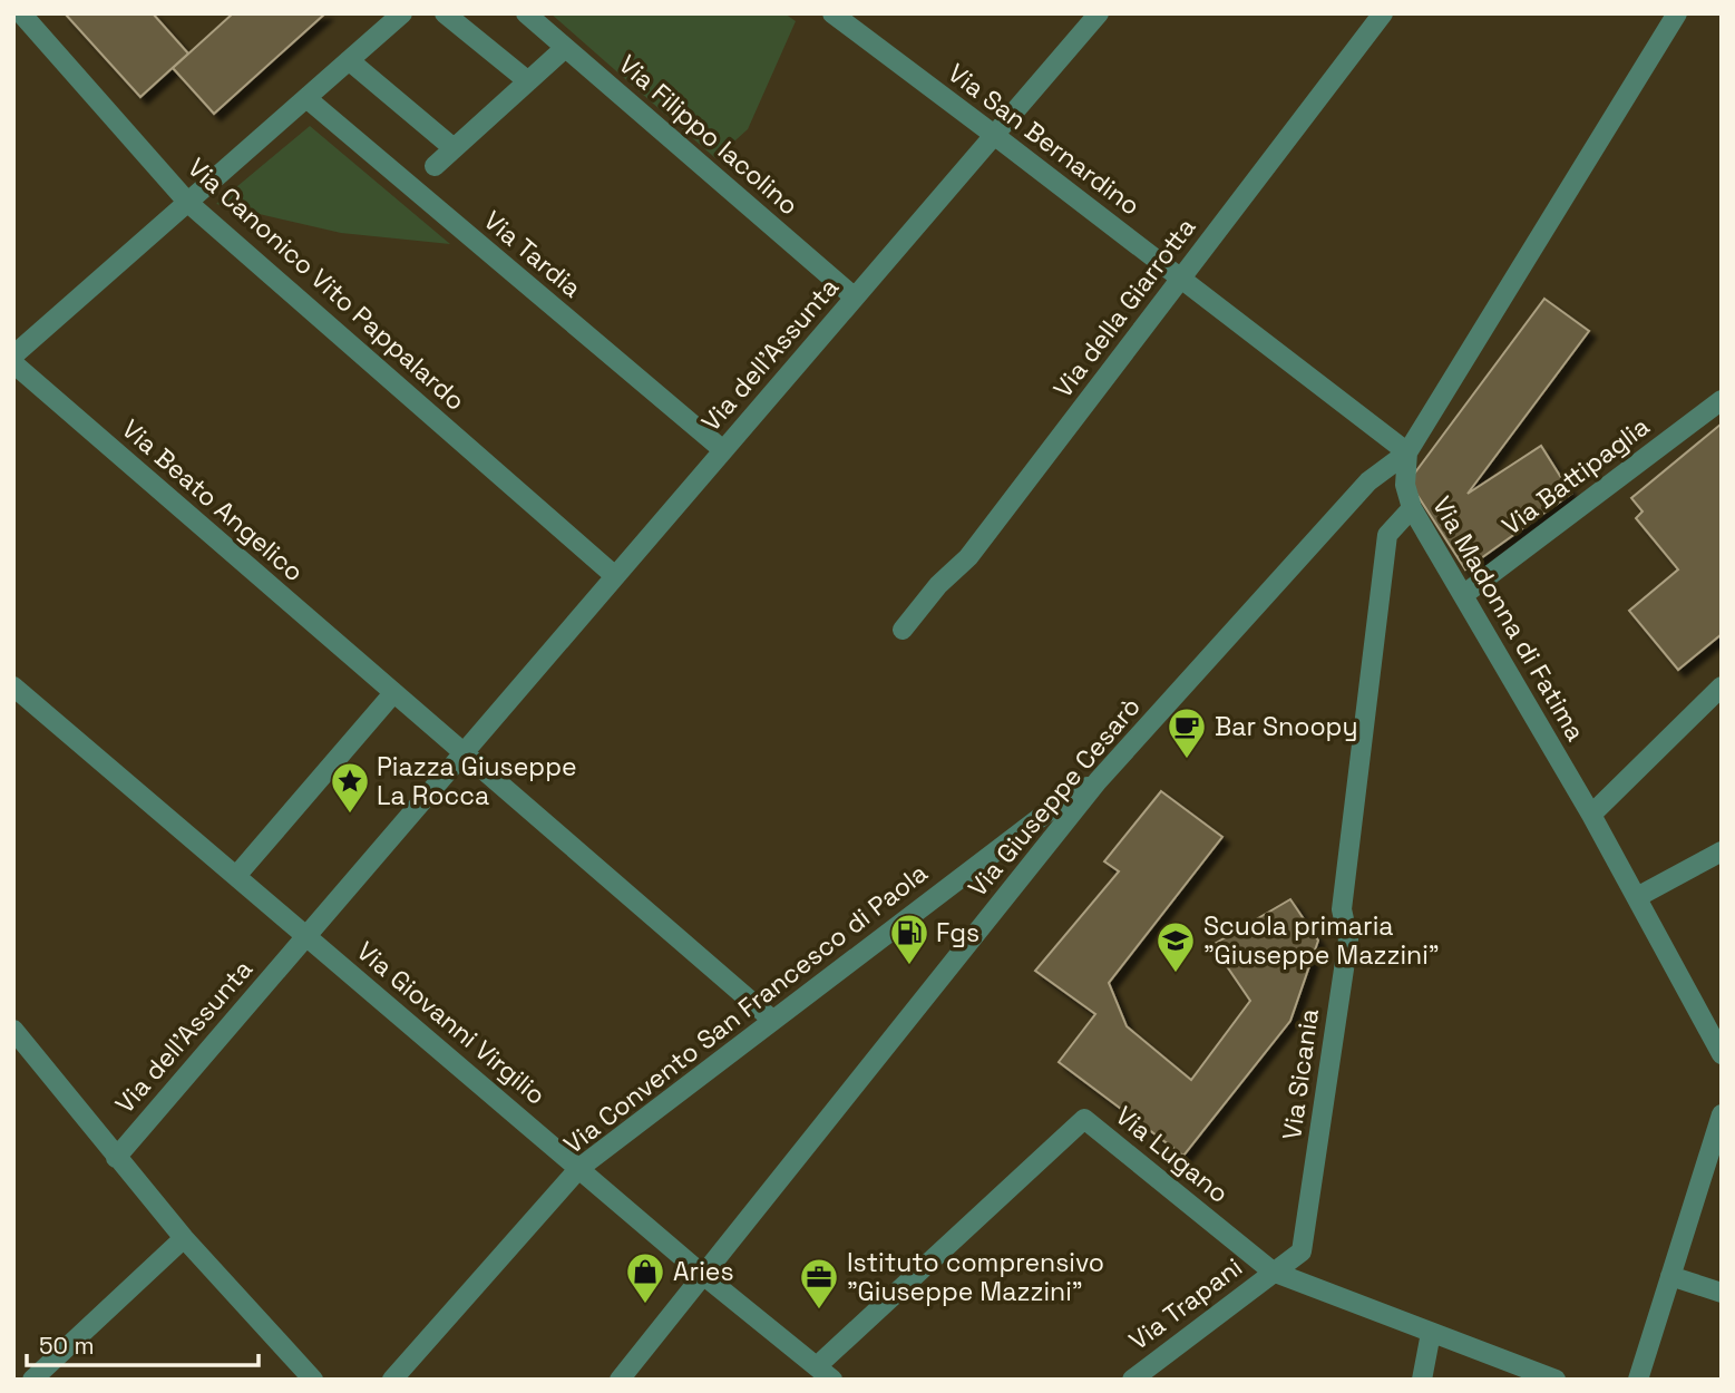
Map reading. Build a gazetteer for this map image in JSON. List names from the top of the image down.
{
  "streets": {
    "street": [
      "Via Filippo Iacolino",
      "Via San Bernardino",
      "Via Tardia",
      "Via Canonico Vito Pappalardo",
      "Via della Giarrotta",
      "Via dell'Assunta",
      "Via Battipaglia",
      "Via Beato Angelico",
      "Via Madonna di Fatima",
      "Via Giuseppe Cesarò",
      "Via Convento San Francesco di Paola",
      "Via Giovanni Virgilio",
      "Via Sicania",
      "Via Lugano",
      "Via Trapani"
    ]
  },
  "crossings": [
    ["Via Filippo Iacolino", "Via dell'Assunta"],
    ["Via San Bernardino", "Via della Giarrotta"],
    ["Via San Bernardino", "Via dell'Assunta"],
    ["Via San Bernardino", "Via Madonna di Fatima"],
    ["Via San Bernardino", "Via Giuseppe Cesarò"],
    ["Via Tardia", "Via dell'Assunta"],
    ["Via Canonico Vito Pappalardo", "Via dell'Assunta"],
    ["Via dell'Assunta", "Via Beato Angelico"],
    ["Via dell'Assunta", "Via Giovanni Virgilio"],
    ["Via Battipaglia", "Via Madonna di Fatima"],
    ["Via Beato Angelico", "Via Convento San Francesco di Paola"],
    ["Via Madonna di Fatima", "Via Giuseppe Cesarò"],
    ["Via Madonna di Fatima", "Via Sicania"],
    ["Via Giuseppe Cesarò", "Via Convento San Francesco di Paola"],
    ["Via Giuseppe Cesarò", "Via Giovanni Virgilio"],
    ["Via Convento San Francesco di Paola", "Via Giovanni Virgilio"],
    ["Via Giovanni Virgilio", "Via Lugano"],
    ["Via Sicania", "Via Lugano"],
    ["Via Sicania", "Via Trapani"],
    ["Via Lugano", "Via Trapani"]
  ],
  "places": {
    "cafe": ["Bar Snoopy"],
    "place": ["Piazza Giuseppe La Rocca"],
    "fuel station": ["Fgs"],
    "school or university": ["Scuola primaria \"Giuseppe Mazzini\""],
    "shop": ["Aries"],
    "office": ["Istituto comprensivo \"Giuseppe Mazzini\""]
  },
  "scale_bar": "50 m"
}
